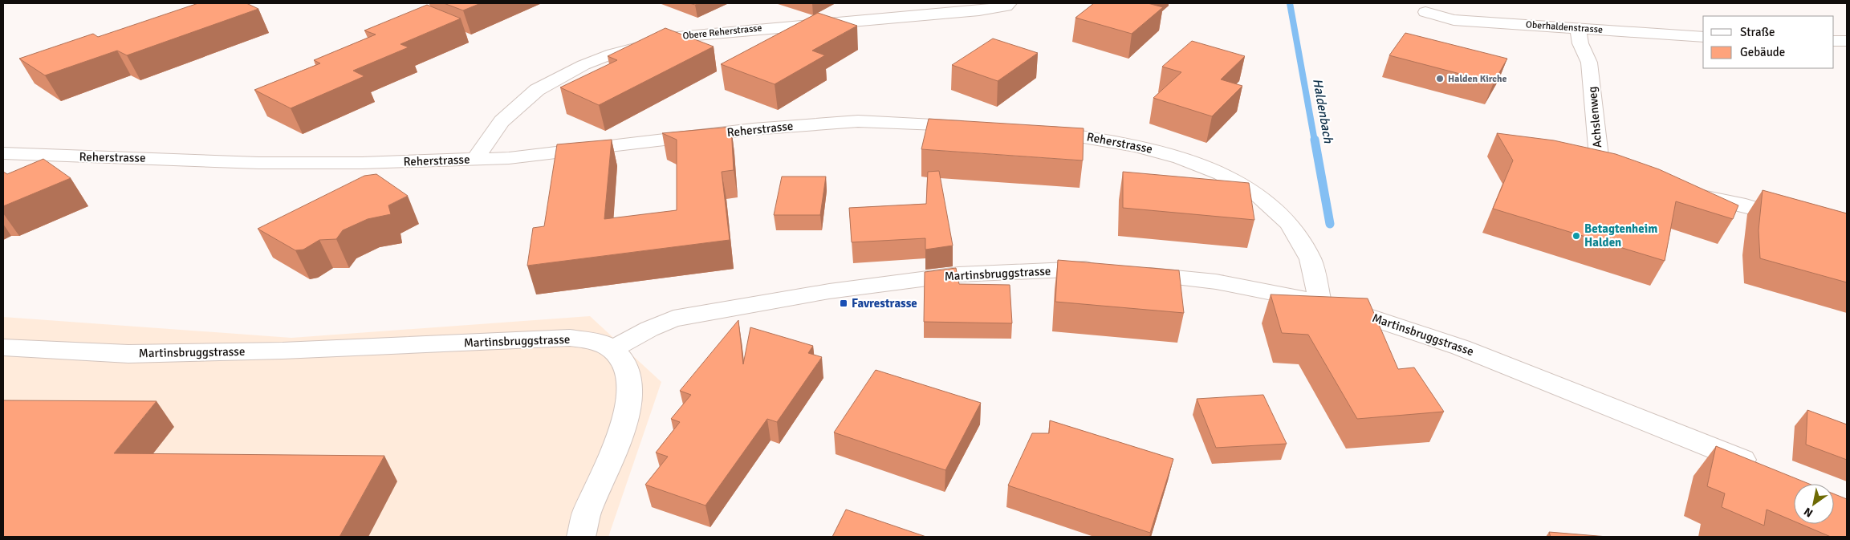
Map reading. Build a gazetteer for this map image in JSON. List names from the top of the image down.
{
  "streets": {
    "street": [
      "Oberhaldenstrasse",
      "Obere Reherstrasse",
      "Achslenweg",
      "Reherstrasse",
      "Martinsbruggstrasse"
    ]
  },
  "crossings": [
    ["Oberhaldenstrasse", "Achslenweg"],
    ["Obere Reherstrasse", "Reherstrasse"],
    ["Reherstrasse", "Martinsbruggstrasse"]
  ],
  "water": ["Haldenbach"],
  "places": {
    "other": ["Halden Kirche", "Betagtenheim Halden"],
    "transit": ["Favrestrasse"]
  },
  "legend": ["Straße", "Gebäude"],
  "north": "bottom left"
}
